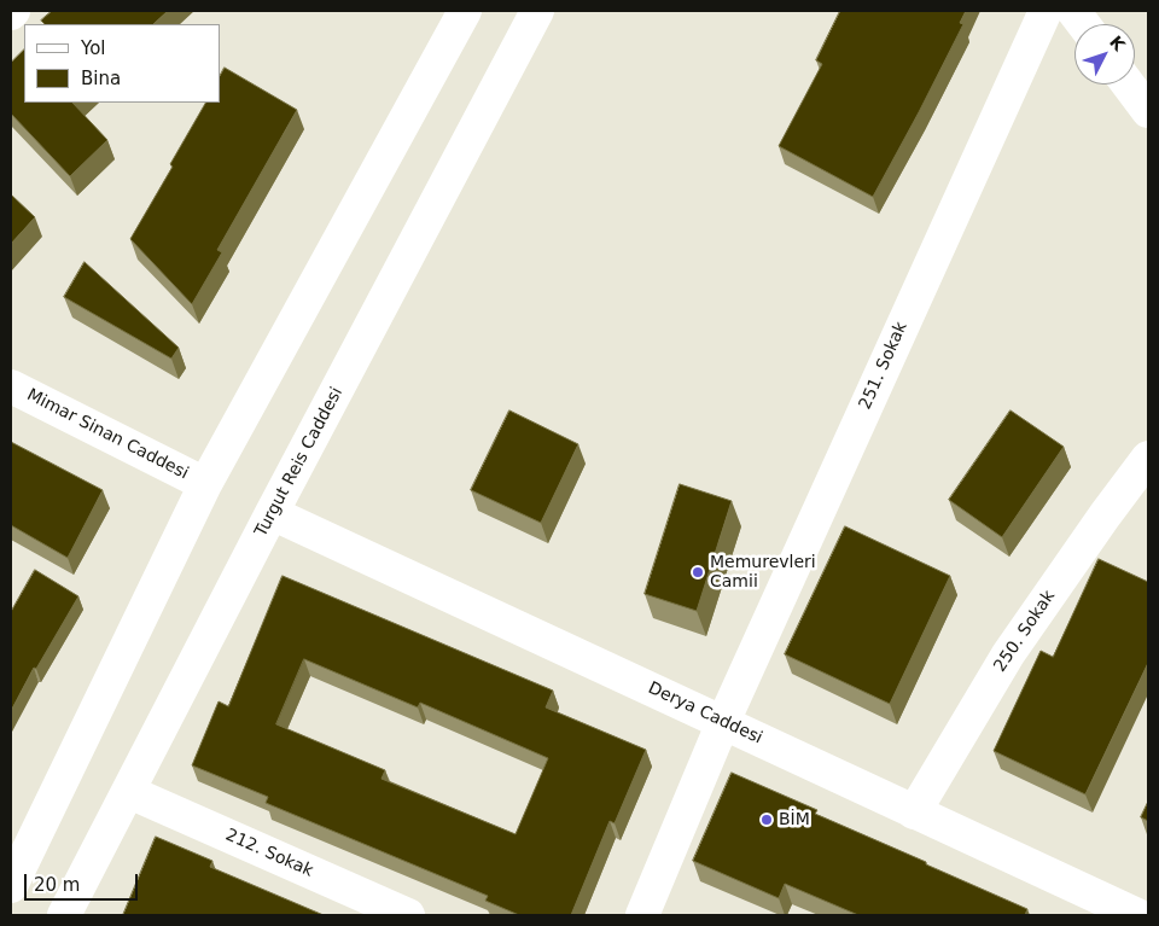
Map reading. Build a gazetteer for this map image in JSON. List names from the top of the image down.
{
  "streets": {
    "main road": [
      "251. Sokak",
      "Mimar Sinan Caddesi",
      "Turgut Reis Caddesi",
      "250. Sokak",
      "Derya Caddesi",
      "212. Sokak"
    ]
  },
  "crossings": [
    ["251. Sokak", "Derya Caddesi"],
    ["Turgut Reis Caddesi", "Derya Caddesi"],
    ["Turgut Reis Caddesi", "212. Sokak"],
    ["250. Sokak", "Derya Caddesi"]
  ],
  "places": ["Memurevleri Camii", "BİM"],
  "legend": ["Yol", "Bina"],
  "scale_bar": "20 m",
  "north": "top right"
}
